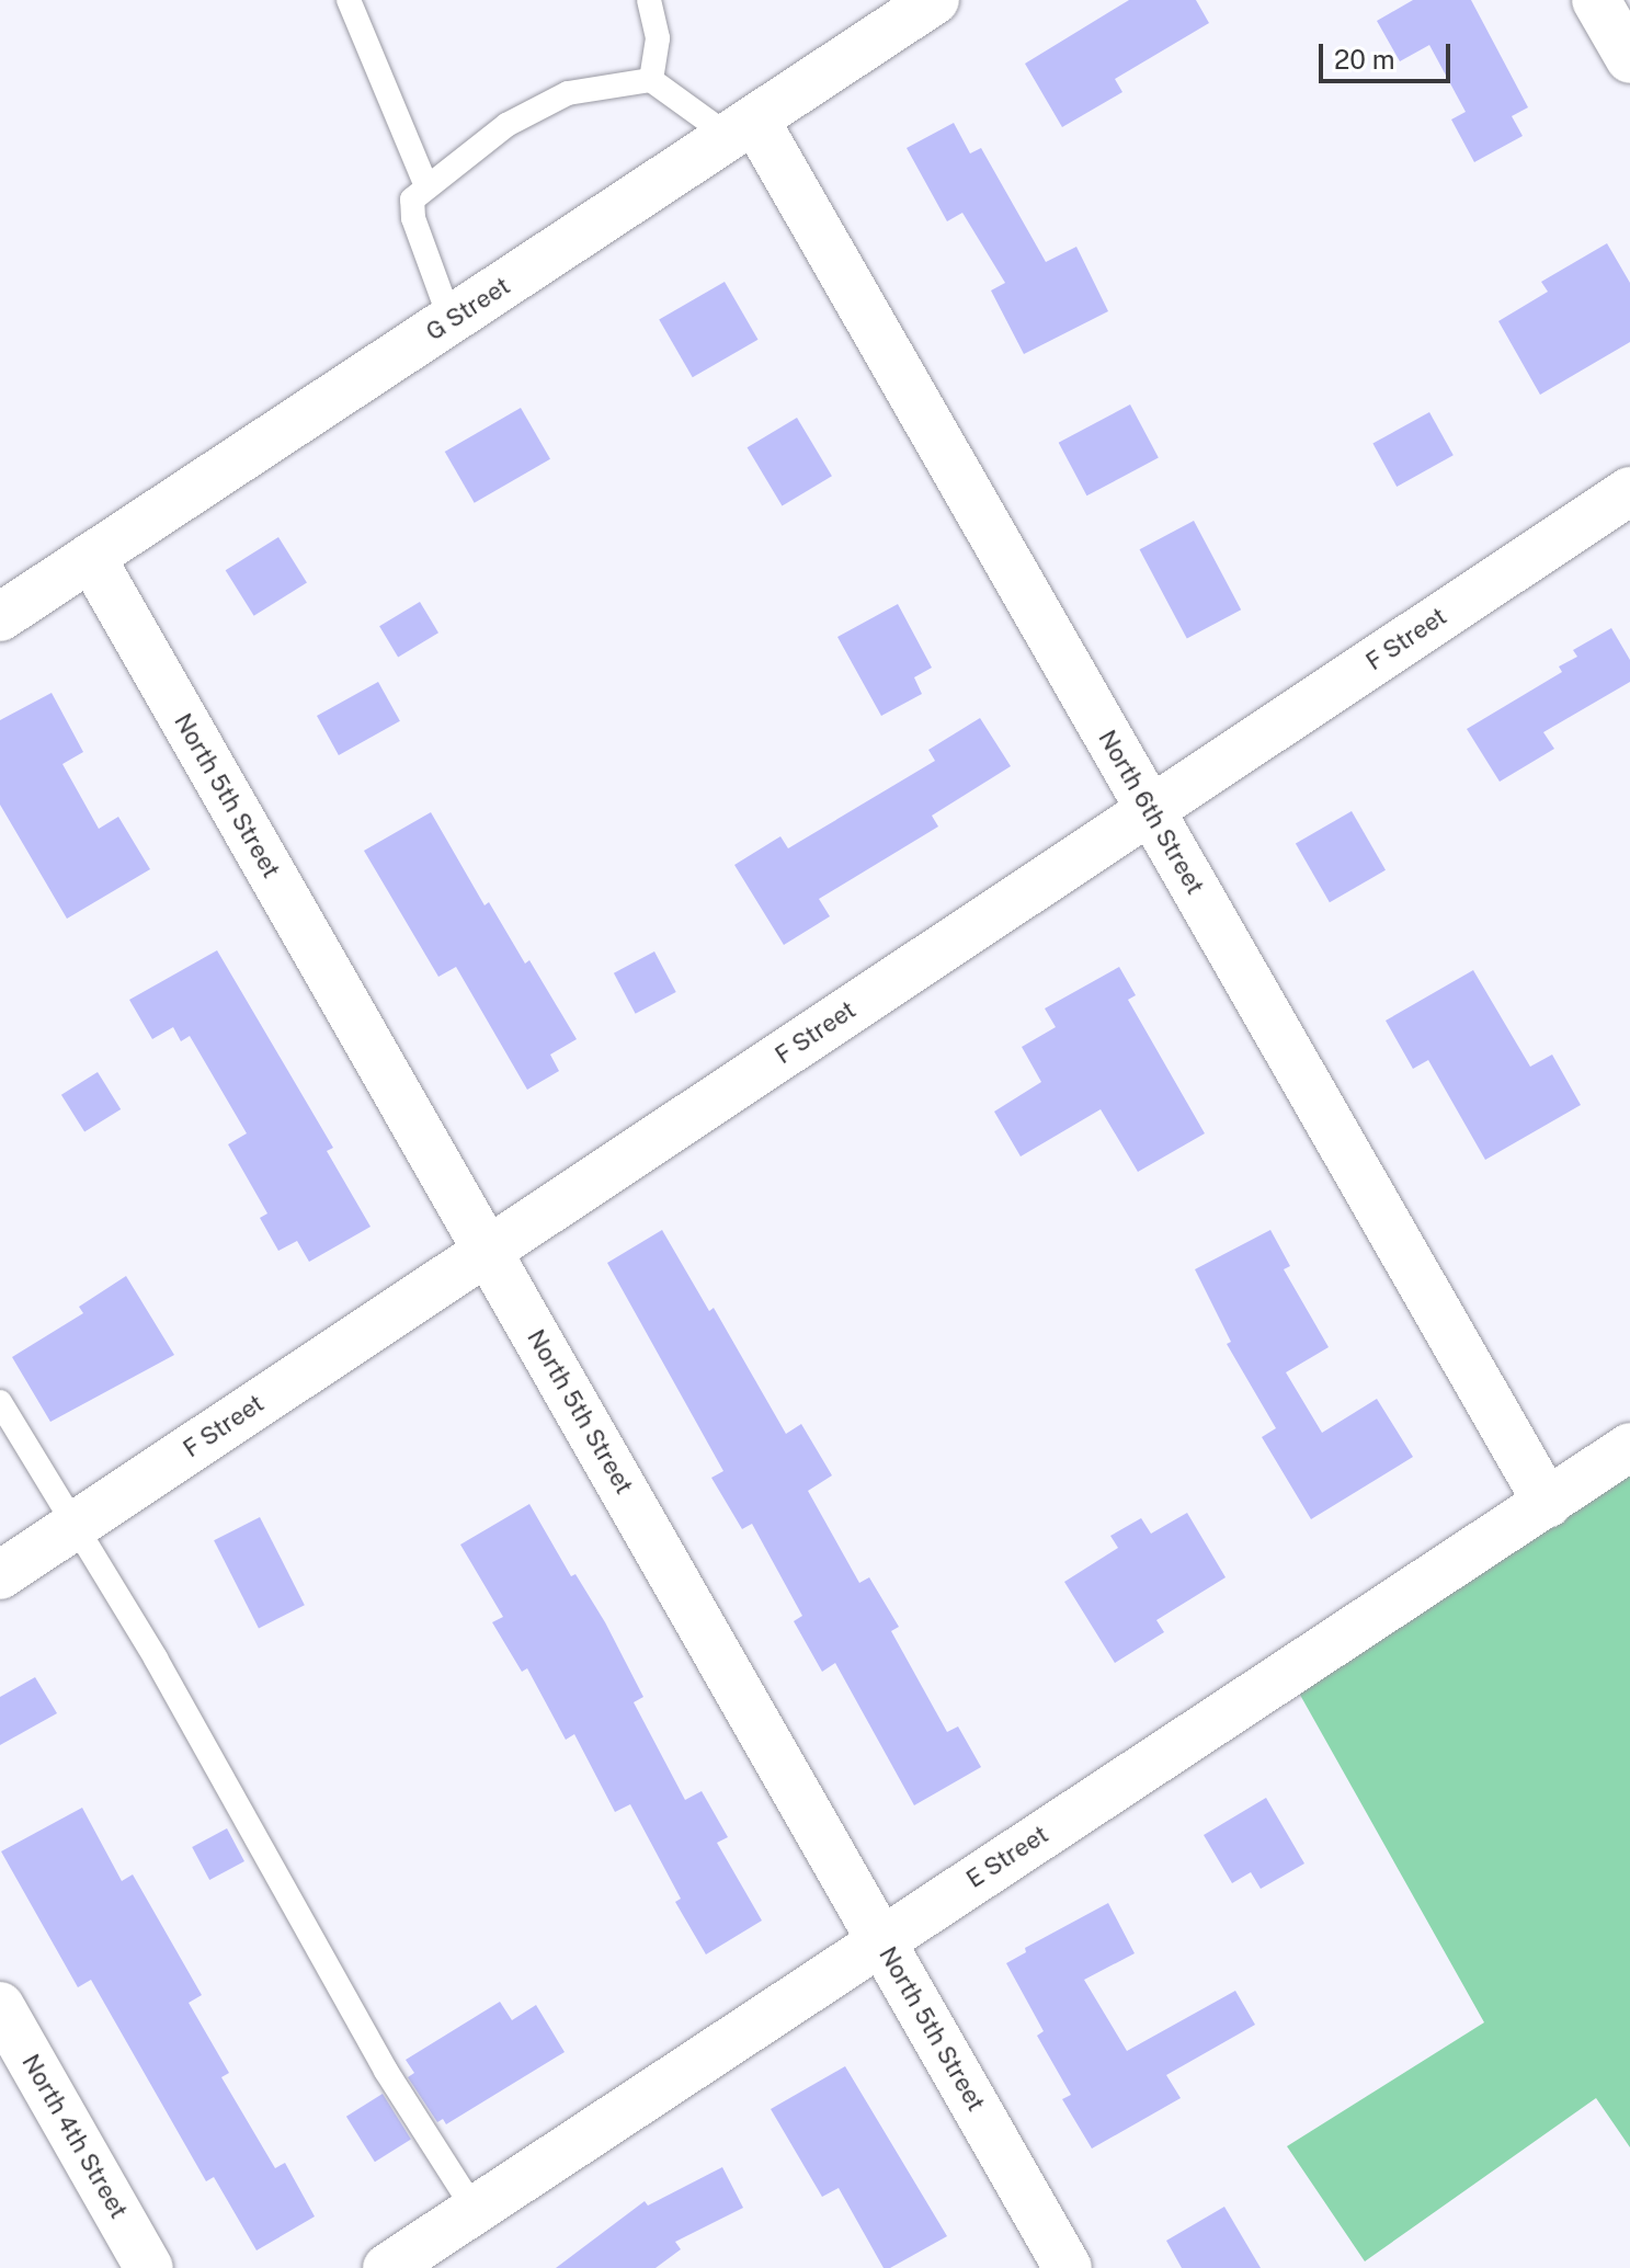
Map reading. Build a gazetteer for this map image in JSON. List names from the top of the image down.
{
  "streets": {
    "street": [
      "G Street",
      "F Street",
      "North 5th Street",
      "North 6th Street",
      "E Street",
      "North 4th Street"
    ]
  },
  "crossings": [
    ["G Street", "North 5th Street"],
    ["G Street", "North 6th Street"],
    ["F Street", "North 5th Street"],
    ["F Street", "North 6th Street"],
    ["North 5th Street", "E Street"],
    ["North 6th Street", "E Street"]
  ],
  "scale_bar": "20 m"
}
